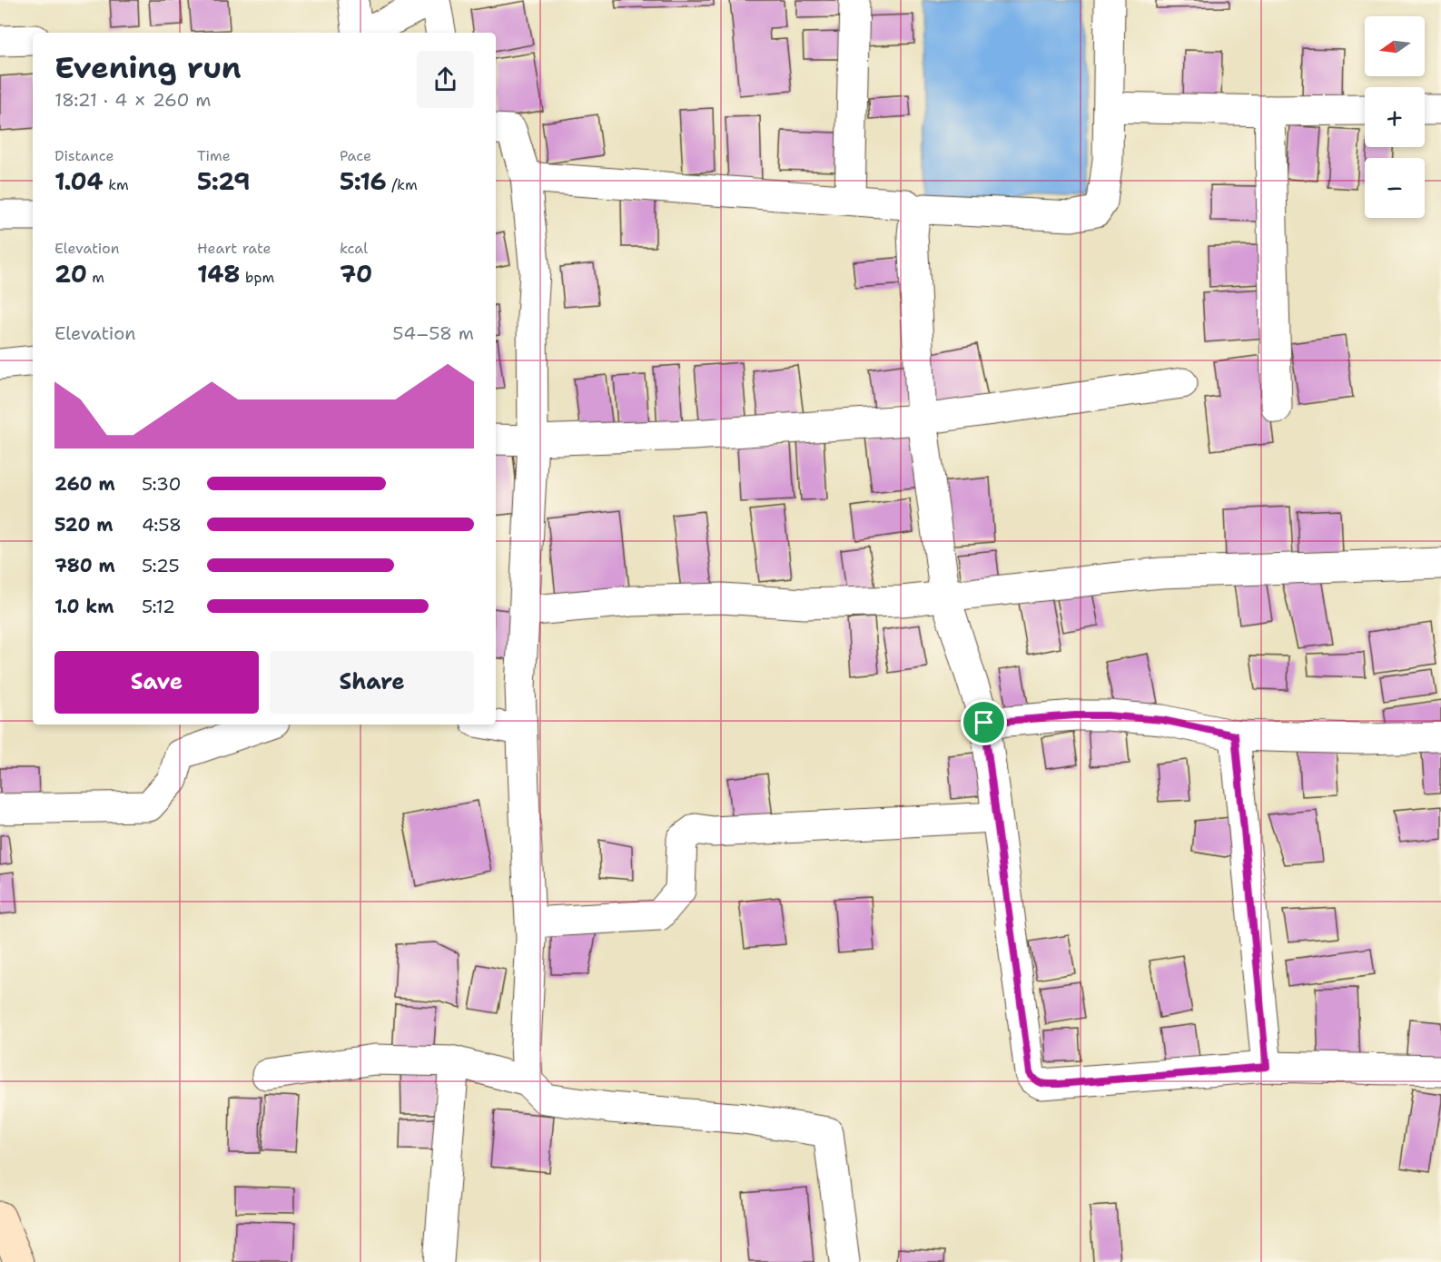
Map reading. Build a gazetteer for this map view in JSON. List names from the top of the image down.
{
  "north": "left",
  "page": {
    "map_buttons": ["+", "−"],
    "heading": ["Evening run", "18:21 · 4 × 260 m"],
    "stats": [
      ["Distance", "1.04 km"],
      ["Time", "5:29"],
      ["Pace", "5:16 /km"],
      ["Elevation", "20 m"],
      ["Heart rate", "148 bpm"],
      ["kcal", "70"]
    ],
    "chart": ["Elevation", "54–58 m"],
    "list": [
      {
        "name": "260 m",
        "note": "5:30"
      },
      {
        "name": "520 m",
        "note": "4:58"
      },
      {
        "name": "780 m",
        "note": "5:25"
      },
      {
        "name": "1.0 km",
        "note": "5:12"
      }
    ],
    "buttons": ["Save", "Share"]
  }
}
